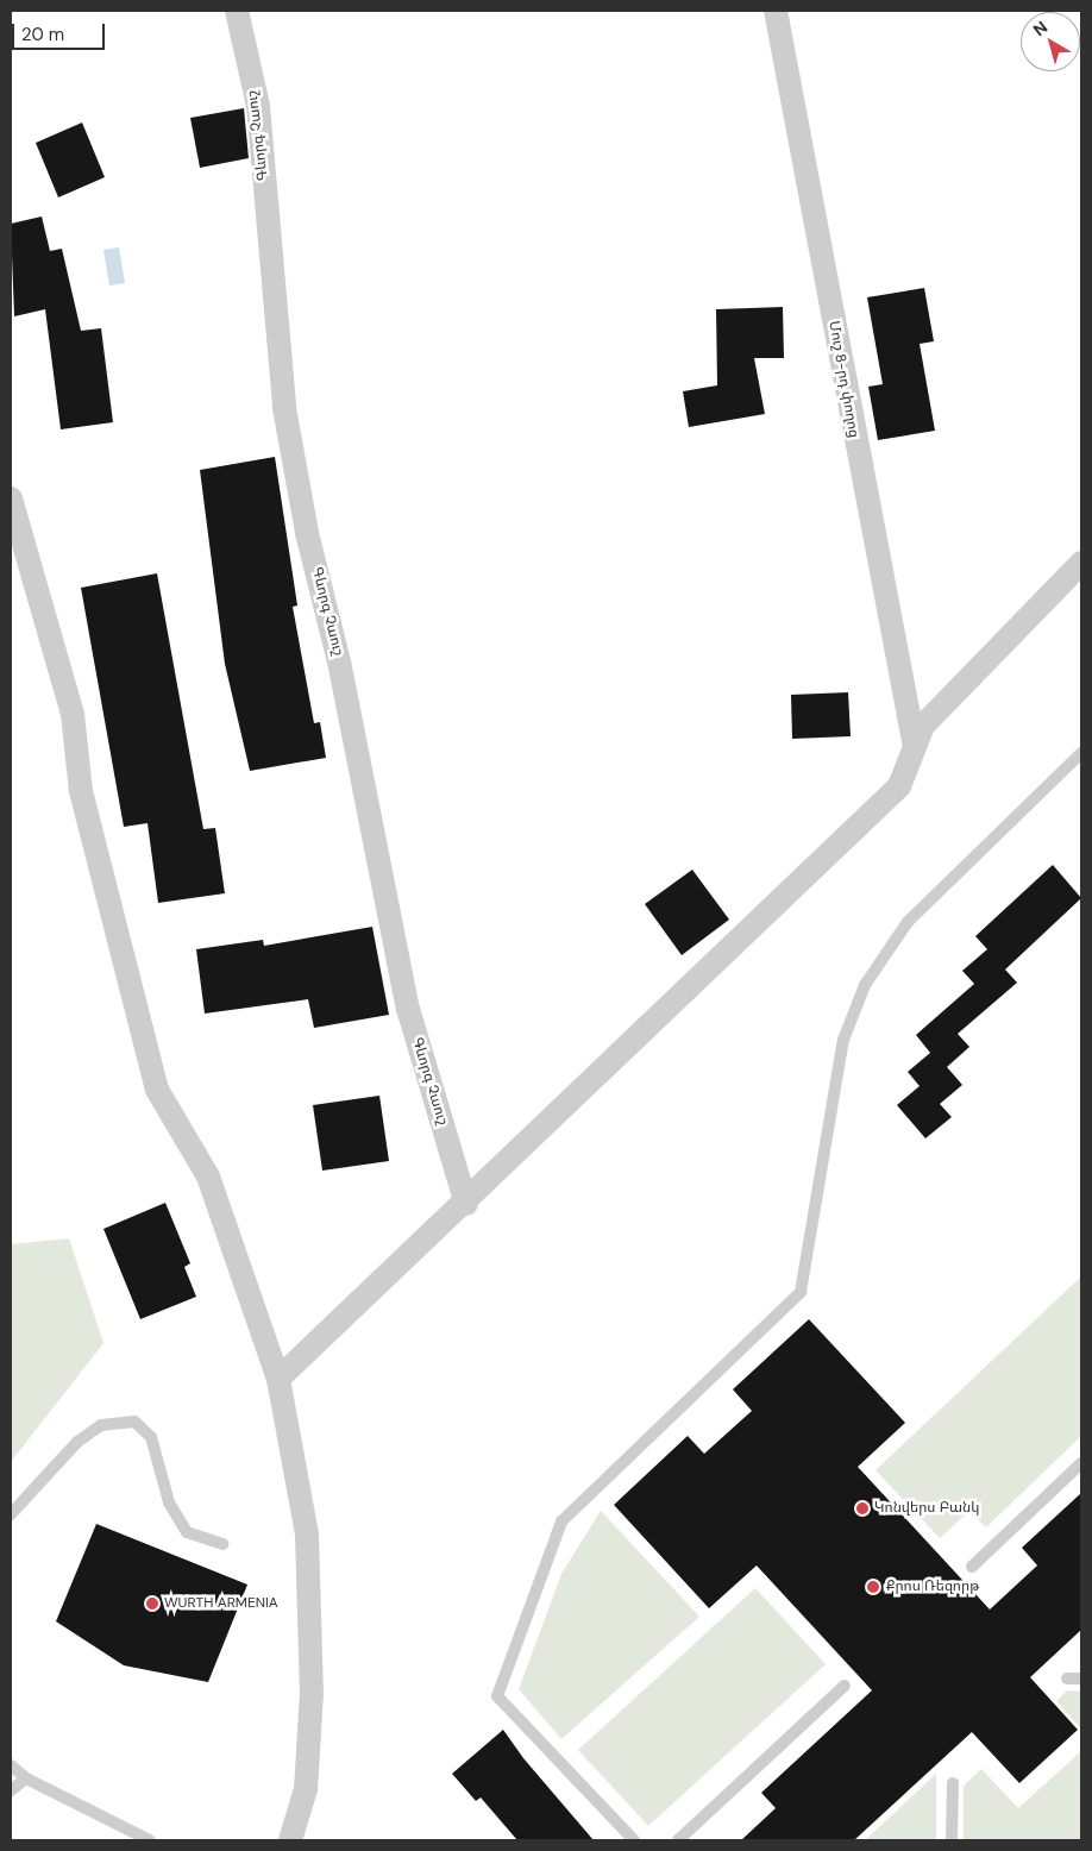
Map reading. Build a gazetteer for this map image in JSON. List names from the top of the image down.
{
  "streets": {
    "street": ["Գևորգ Չաուշ", "Մուշ 8-րդ փողոց"]
  },
  "places": ["Կոնվերս Բանկ", "Քրոս Ռեզորթ", "WURTH ARMENIA"],
  "scale_bar": "20 m",
  "north": "top left"
}
